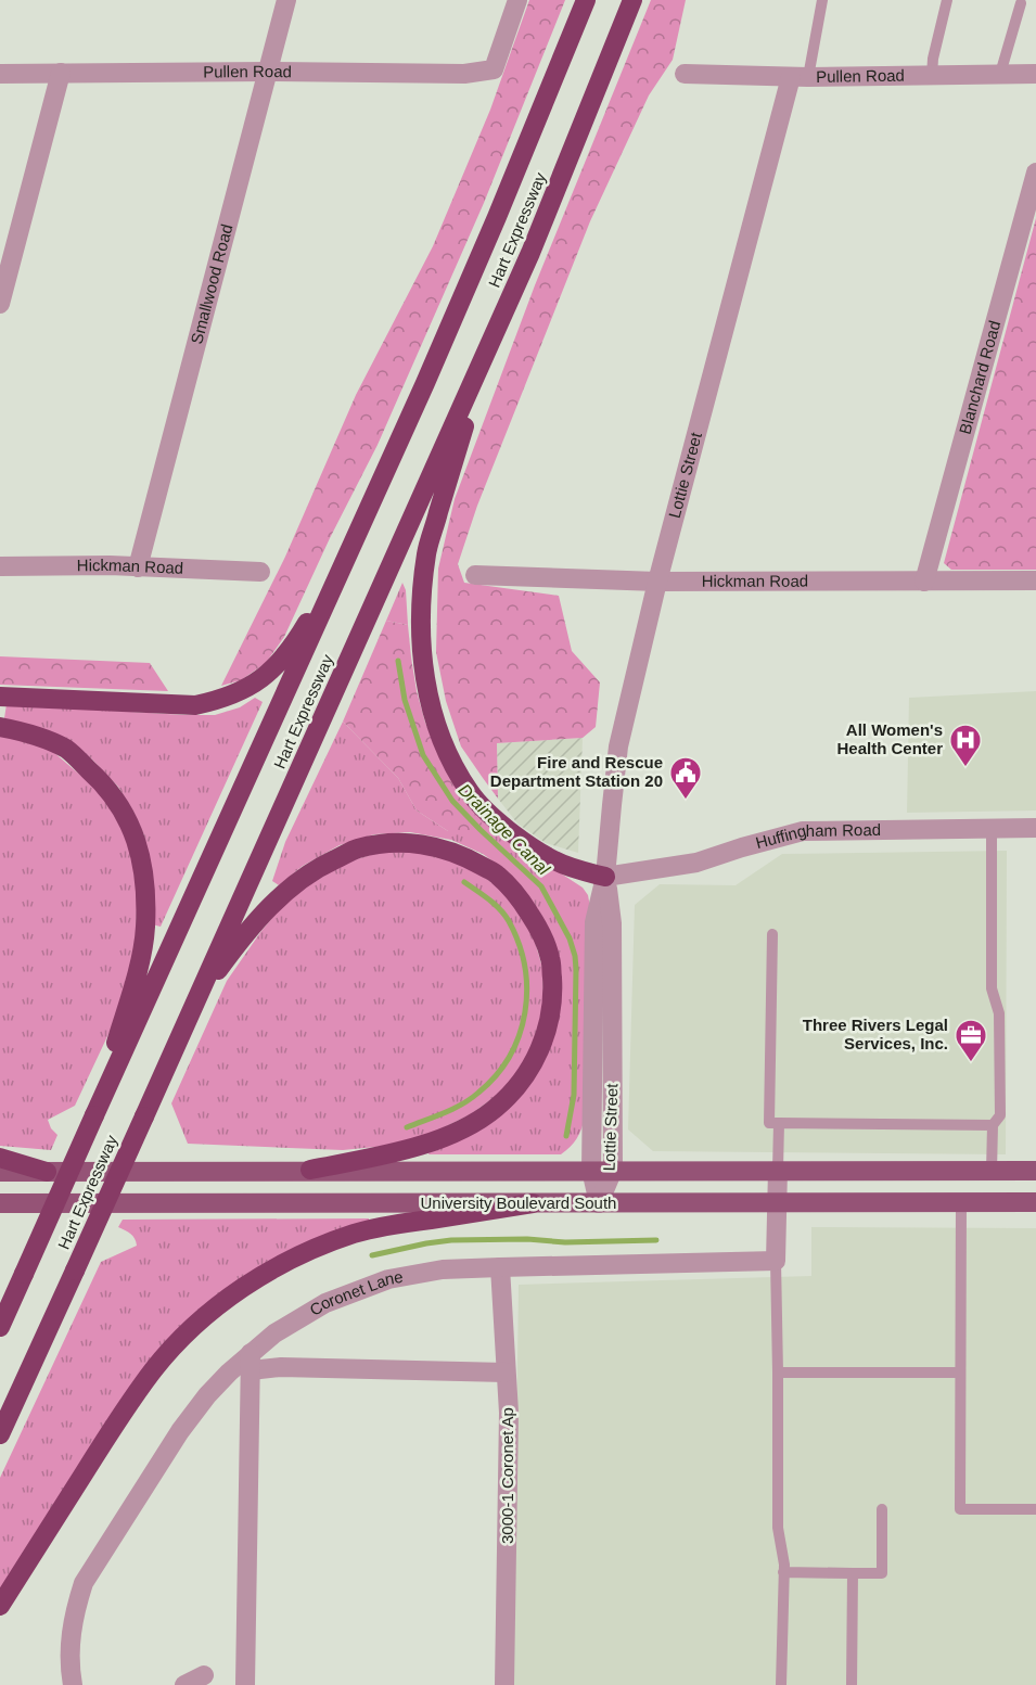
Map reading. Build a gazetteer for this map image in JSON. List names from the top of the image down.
{
  "streets": {
    "highway": ["Hart Expressway"],
    "main road": ["University Boulevard South"],
    "street": [
      "Pullen Road",
      "Smallwood Road",
      "Blanchard Road",
      "Lottie Street",
      "Hickman Road",
      "Huffingham Road",
      "Coronet Lane",
      "3000-1 Coronet Ap"
    ]
  },
  "crossings": [
    ["Pullen Road", "Smallwood Road"],
    ["Pullen Road", "Lottie Street"],
    ["Smallwood Road", "Hickman Road"],
    ["Blanchard Road", "Hickman Road"],
    ["Lottie Street", "Hickman Road"],
    ["Lottie Street", "Huffingham Road"],
    ["Lottie Street", "University Boulevard South"],
    ["Coronet Lane", "3000-1 Coronet Ap"]
  ],
  "water": ["Drainage Canal"],
  "places": {
    "hospital": ["All Women's Health Center"],
    "public building": ["Fire and Rescue Department Station 20"],
    "office": ["Three Rivers Legal Services, Inc."]
  }
}
